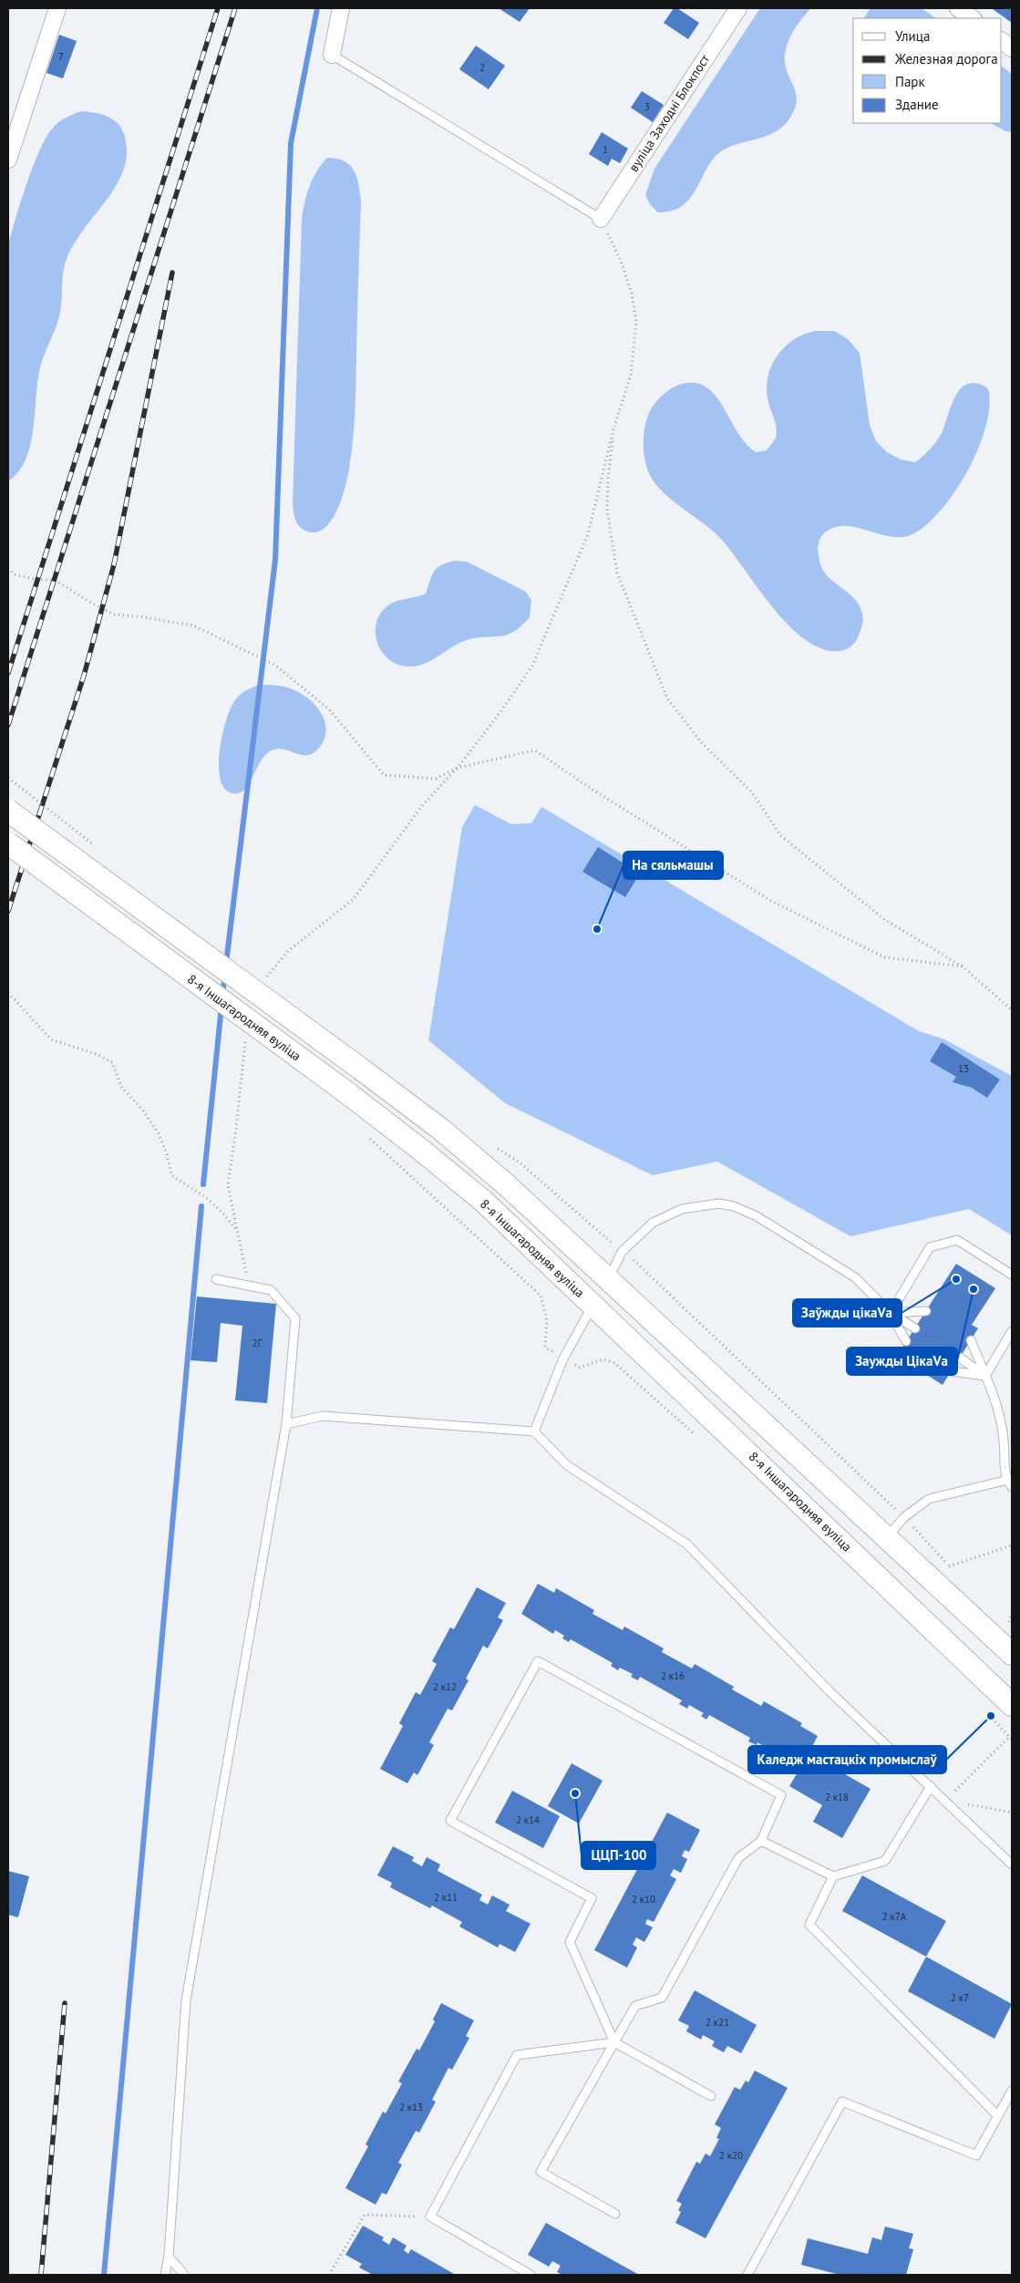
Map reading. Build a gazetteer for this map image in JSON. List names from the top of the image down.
{
  "streets": {
    "main road": ["8-я Іншагародняя вуліца"],
    "street": ["вуліца Заходні Блокпост"]
  },
  "places": [
    "На сяльмашы",
    "Заўжды цікаVа",
    "Заужды ЦікаVа",
    "Каледж мастацкіх промыслаў",
    "ЦЦП-100"
  ],
  "house_numbers": [
    "7",
    "2",
    "3",
    "1",
    "13",
    "2Г",
    "2 к16",
    "2 к12",
    "2 к18",
    "2 к14",
    "2 к11",
    "2 к10",
    "2 к7А",
    "2 к7",
    "2 к21",
    "2 к13",
    "2 к20"
  ],
  "legend": [
    "Улица",
    "Железная дорога",
    "Парк",
    "Здание"
  ]
}
